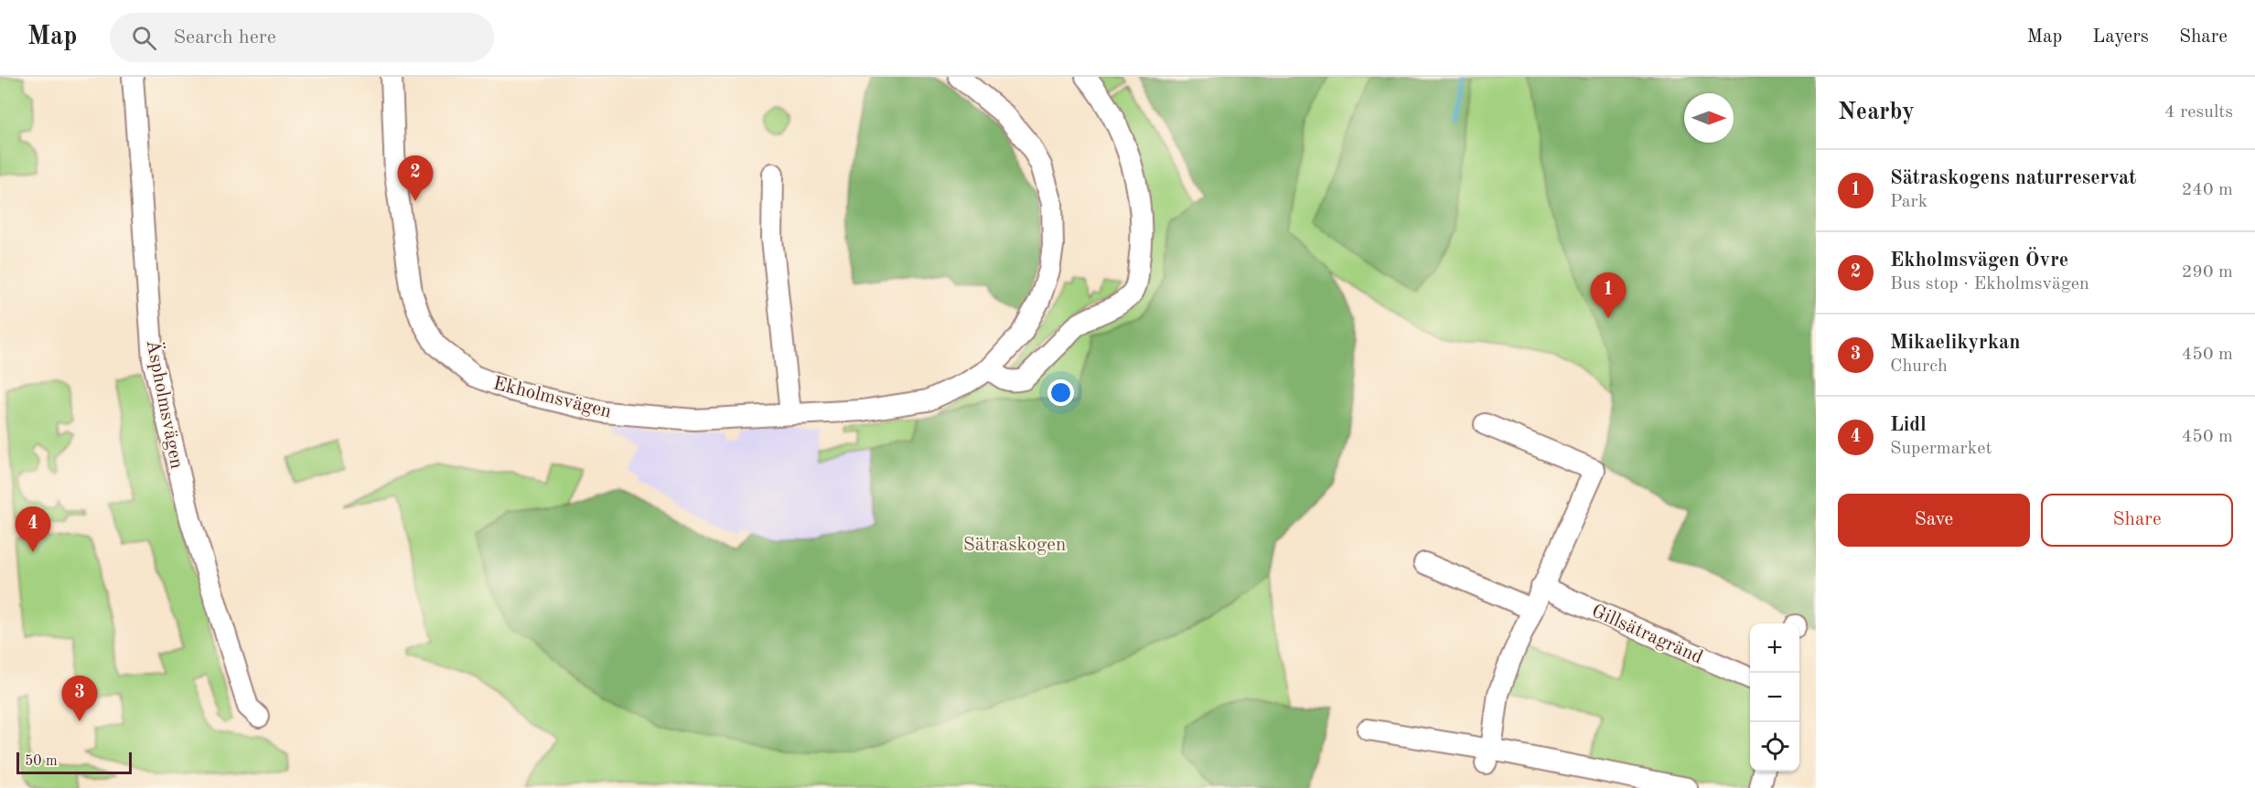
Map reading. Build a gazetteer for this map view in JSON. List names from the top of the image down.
{
  "streets": {
    "street": ["Ekholmsvägen", "Äspholmsvägen", "Gillsätragränd"]
  },
  "parks": ["Sätraskogen"],
  "scale_bar": "50 m",
  "north": "right",
  "page": {
    "header": "Map",
    "search": "Search here",
    "nav": ["Map", "Layers", "Share"],
    "heading": ["Nearby", "4 results"],
    "list": [
      {
        "mark": "1",
        "name": "Sätraskogens naturreservat",
        "note": "Park",
        "value": "240 m"
      },
      {
        "mark": "2",
        "name": "Ekholmsvägen Övre",
        "note": "Bus stop · Ekholmsvägen",
        "value": "290 m"
      },
      {
        "mark": "3",
        "name": "Mikaelikyrkan",
        "note": "Church",
        "value": "450 m"
      },
      {
        "mark": "4",
        "name": "Lidl",
        "note": "Supermarket",
        "value": "450 m"
      }
    ],
    "pins": [
      "2",
      "1",
      "4",
      "3"
    ],
    "buttons": ["Save", "Share"],
    "map_buttons": ["+", "−"],
    "scale": "50 m"
  }
}
